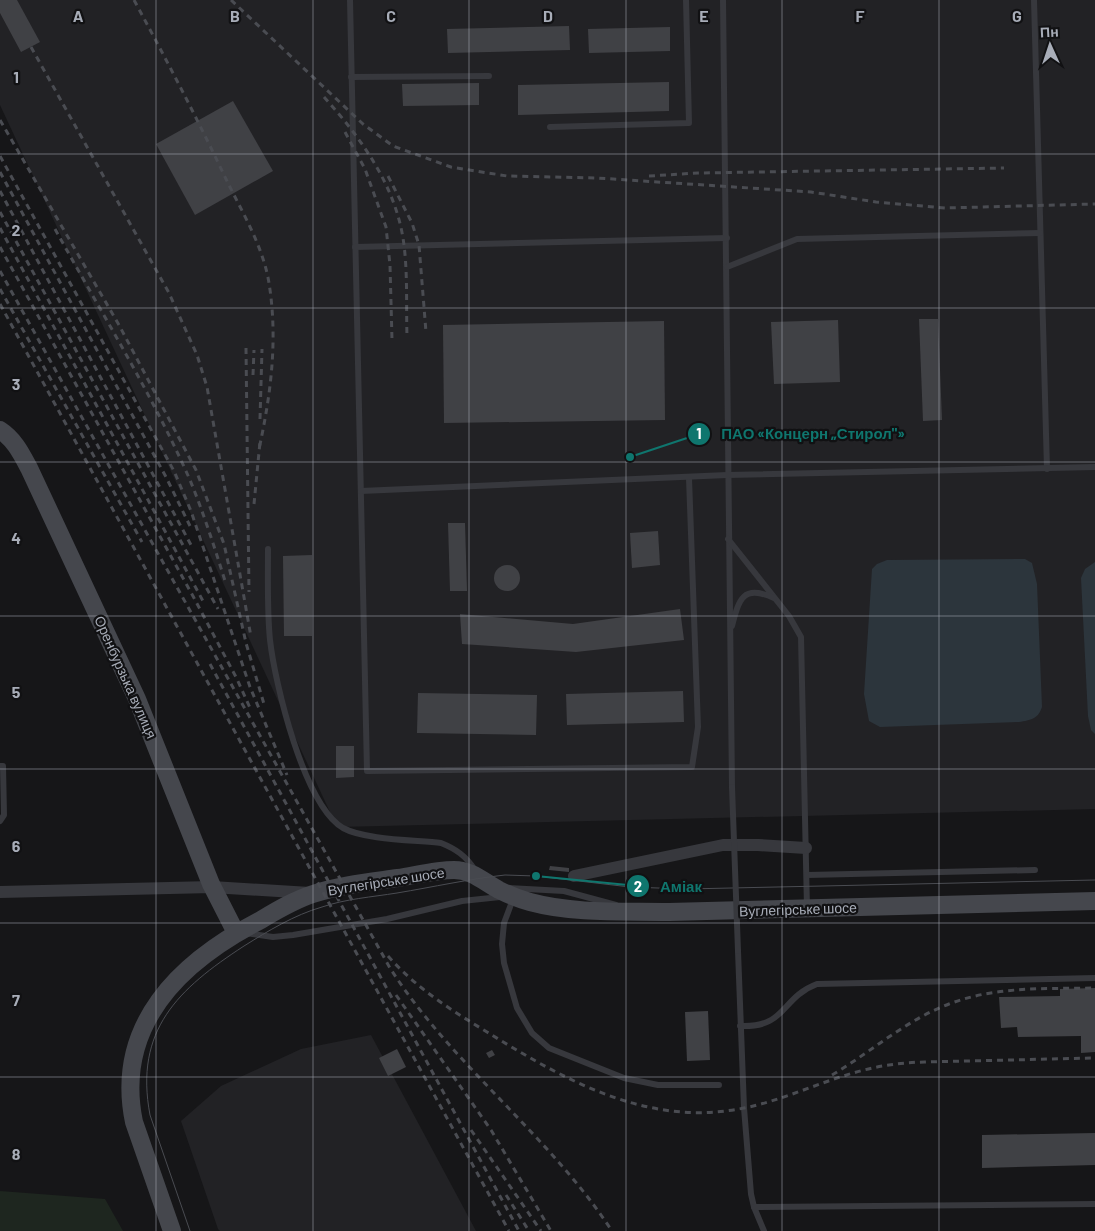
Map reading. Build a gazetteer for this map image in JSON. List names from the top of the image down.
{
  "streets": {
    "street": ["Оренбурзька вулиця", "Вуглегірське шосе"]
  },
  "crossings": [
    ["Оренбурзька вулиця", "Вуглегірське шосе"]
  ],
  "places": ["ПАО «Концерн „Стирол\"»", "Аміак"],
  "north": "top",
  "grid": {
    "columns": [
      "A",
      "B",
      "C",
      "D",
      "E",
      "F",
      "G"
    ],
    "rows": [
      "1",
      "2",
      "3",
      "4",
      "5",
      "6",
      "7",
      "8"
    ]
  }
}
